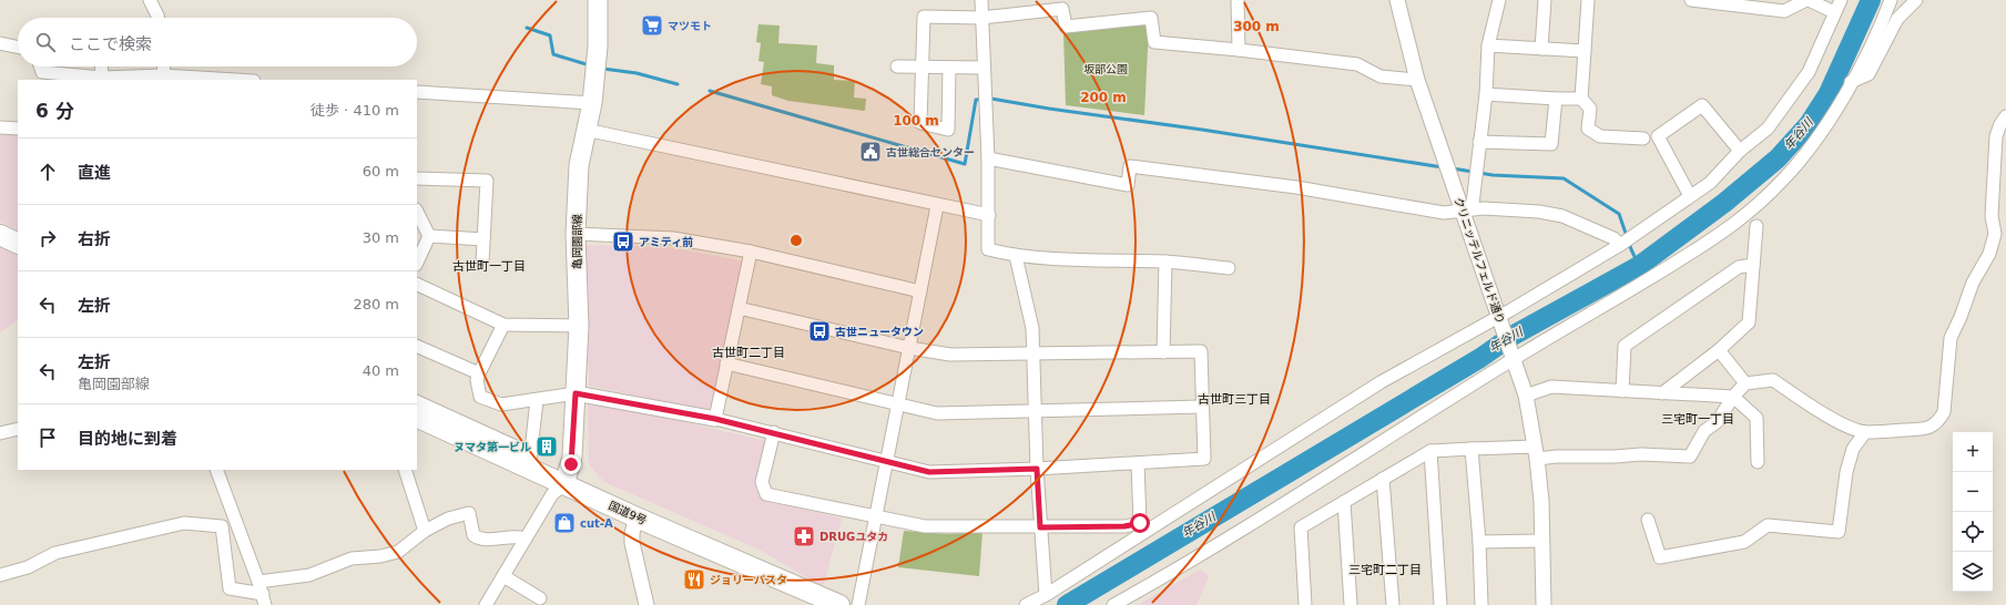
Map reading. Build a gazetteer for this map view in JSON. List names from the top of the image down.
{
  "streets": {
    "highway": ["国道9号"],
    "main road": ["亀岡園部線"],
    "street": ["クリニッテルフェルド通り"]
  },
  "crossings": [
    ["亀岡園部線", "国道9号"]
  ],
  "districts": [
    "古世町一丁目",
    "古世町二丁目",
    "古世町三丁目",
    "三宅町一丁目",
    "三宅町二丁目"
  ],
  "water": ["年谷川"],
  "parks": ["坂部公園"],
  "places": {
    "supermarket": ["マツモト"],
    "public building": ["古世総合センター"],
    "bus stop": ["アミティ前", "古世ニュータウン"],
    "building": ["ヌマタ第一ビル"],
    "shop": ["cut-A"],
    "pharmacy": ["DRUGユタカ"],
    "restaurant": ["ジョリーパスタ"]
  },
  "page": {
    "search": "ここで検索",
    "heading": ["6 分", "徒歩 · 410 m"],
    "list": [
      ["直進", "60 m"],
      ["右折", "30 m"],
      ["左折", "280 m"],
      ["左折", "亀岡園部線", "40 m"],
      "目的地に到着"
    ],
    "map_buttons": ["+", "−"]
  },
  "rings": ["300 m", "200 m", "100 m"]
}
